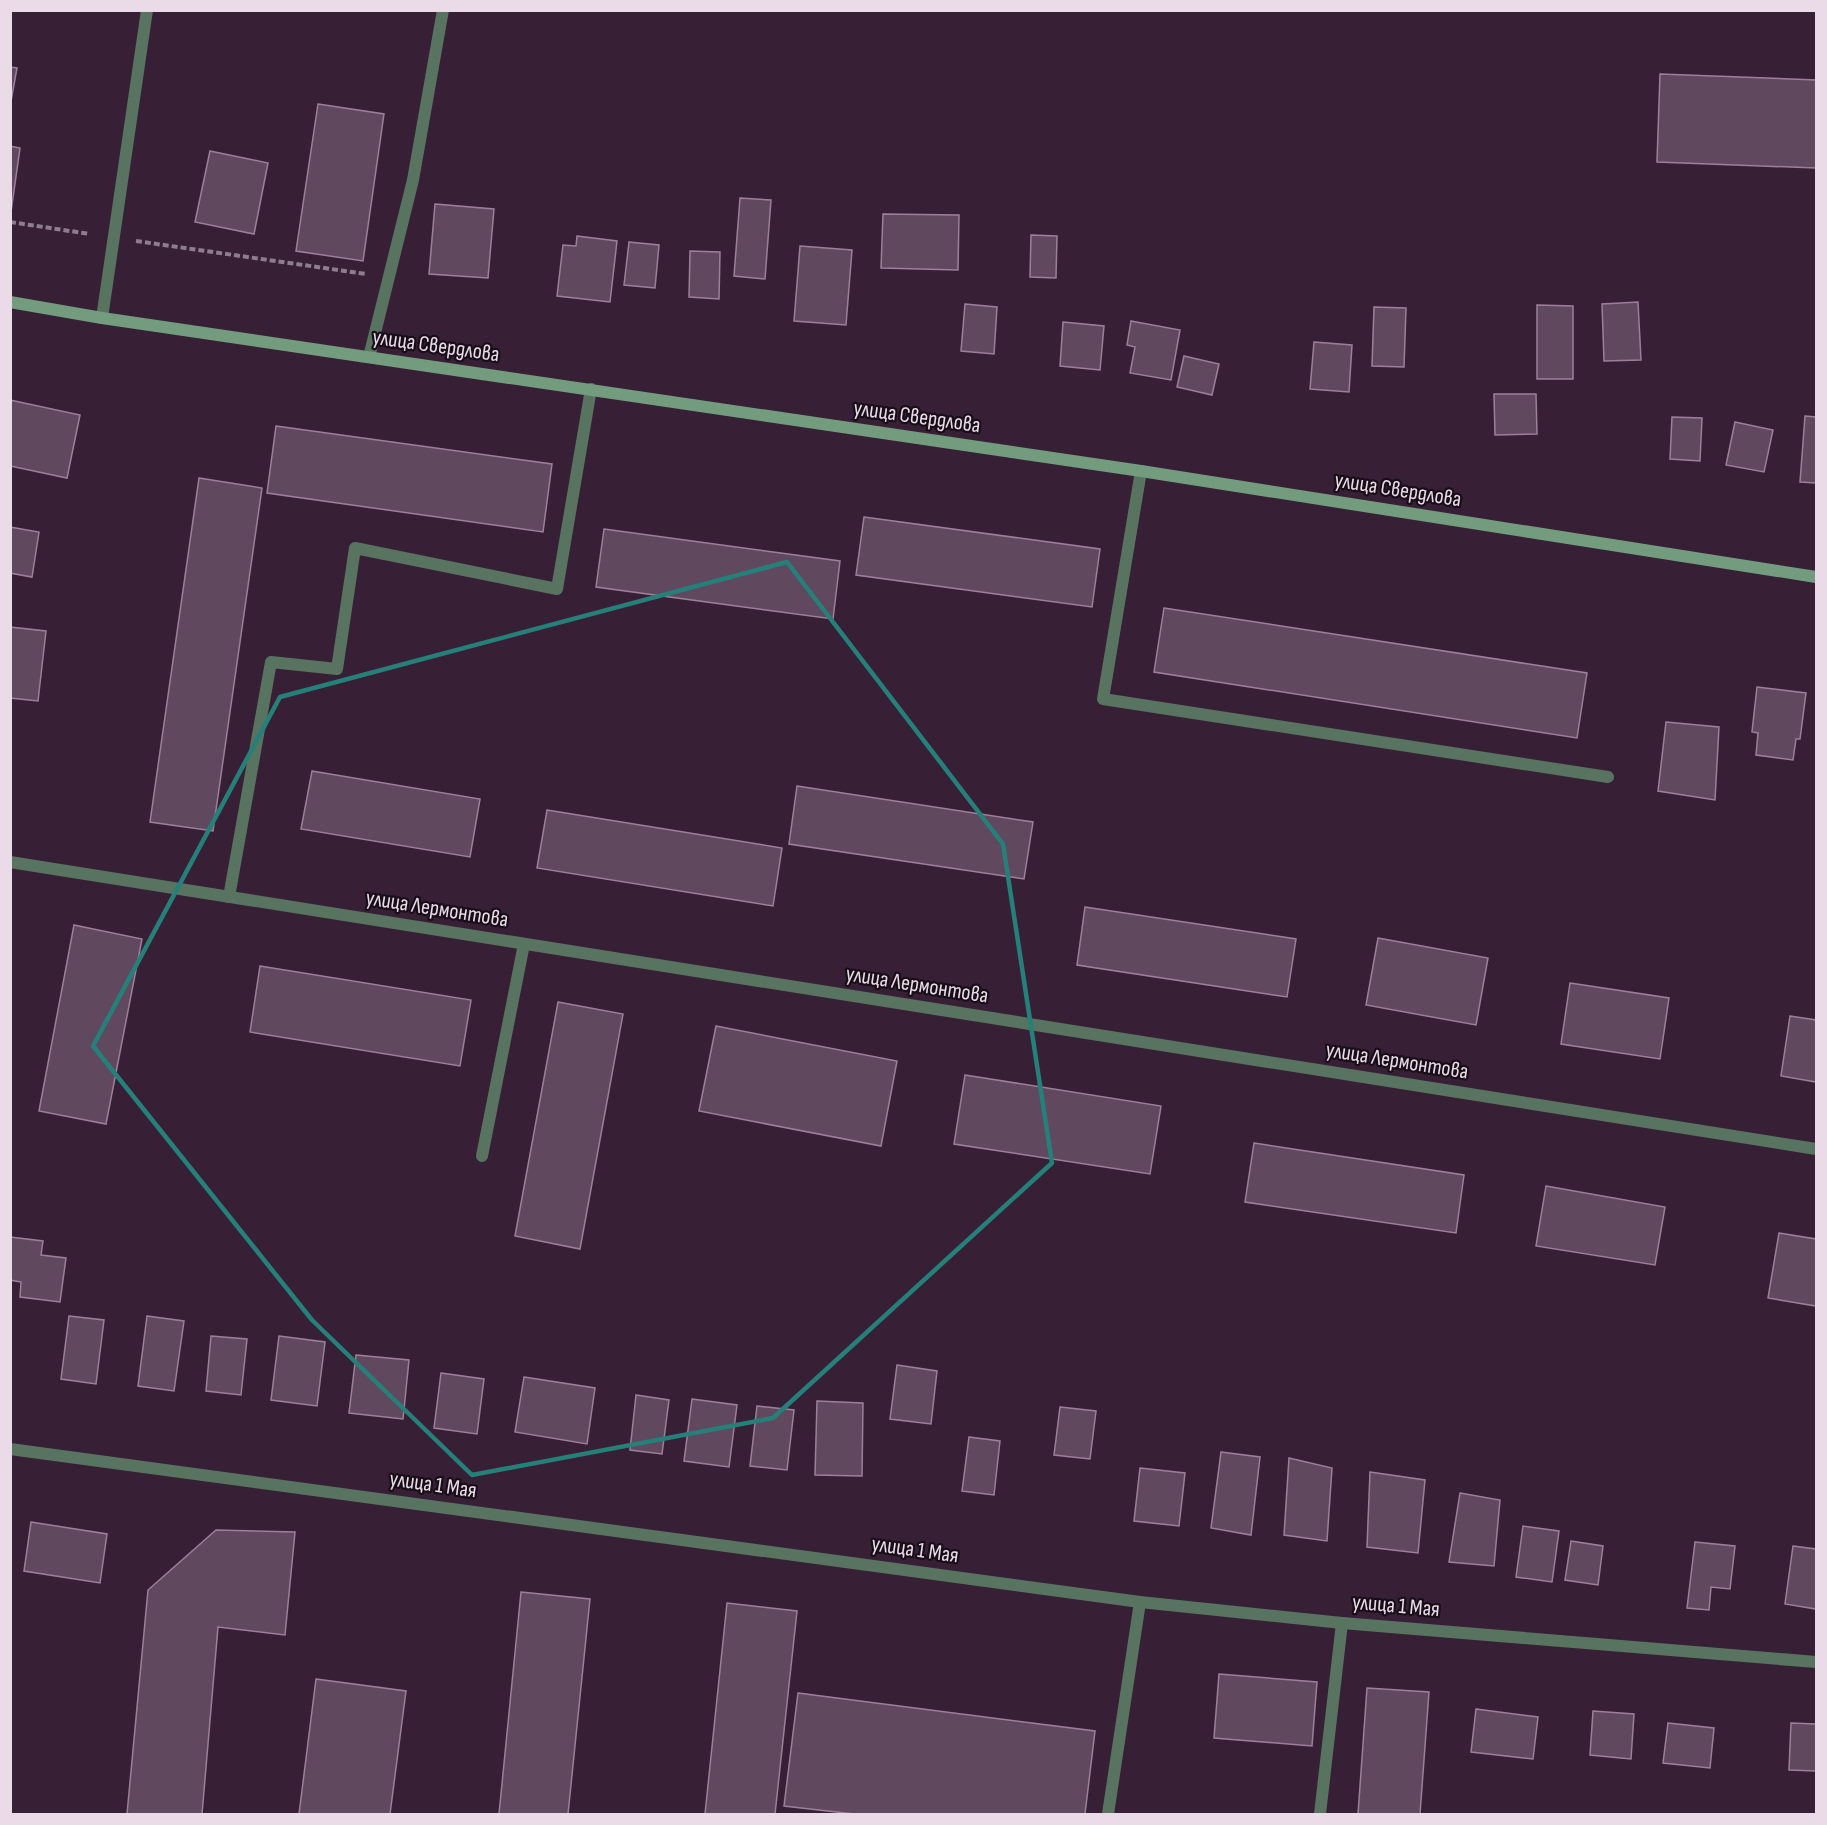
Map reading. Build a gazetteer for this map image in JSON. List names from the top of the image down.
{
  "streets": {
    "main road": ["улица Свердлова"],
    "street": ["улица Лермонтова", "улица 1 Мая"]
  }
}
